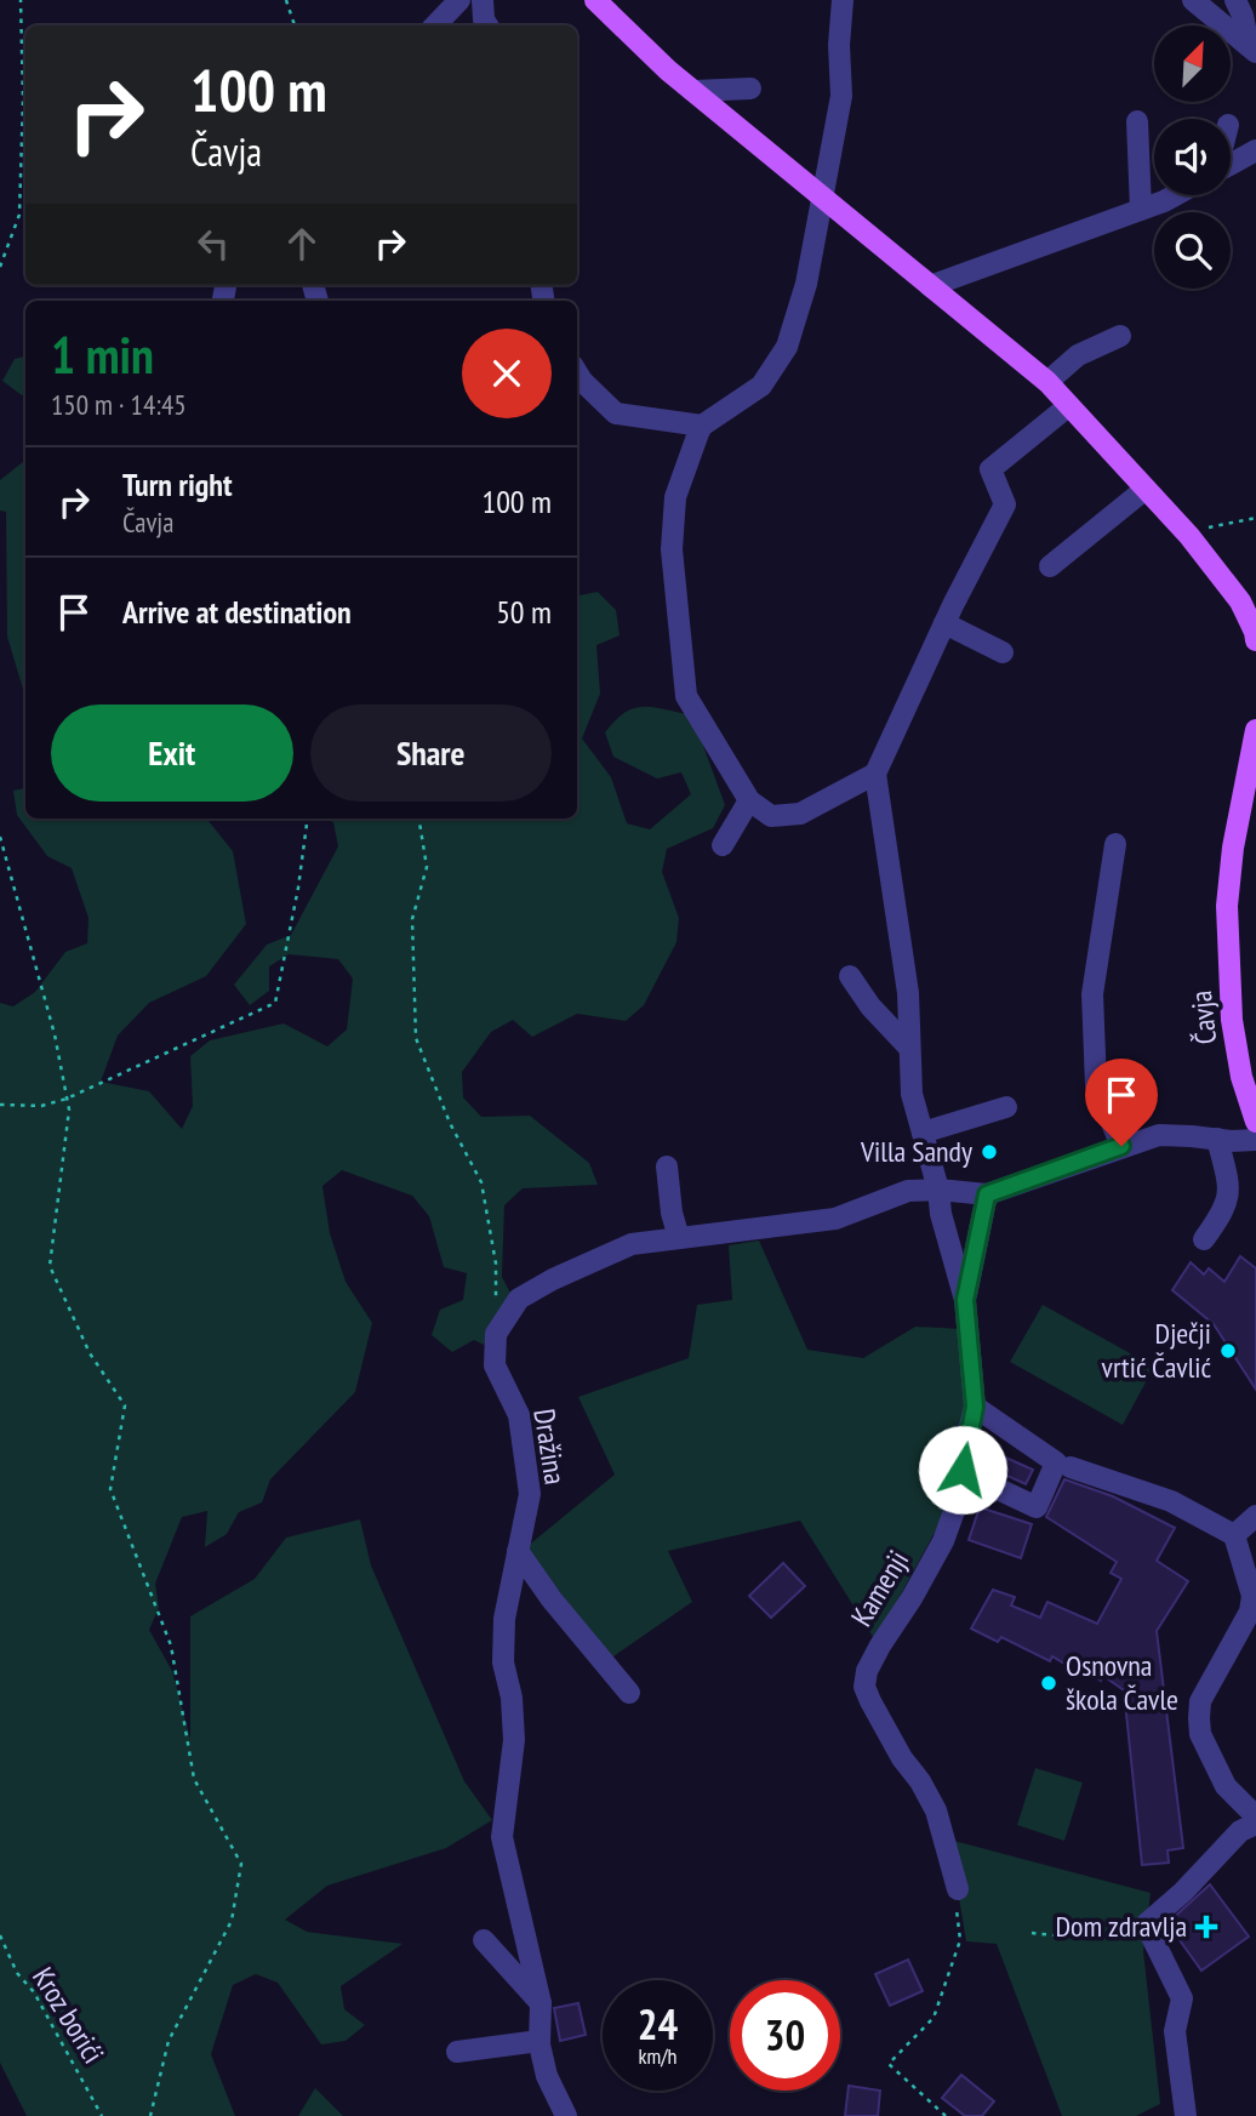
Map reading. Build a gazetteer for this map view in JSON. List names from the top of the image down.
{
  "streets": {
    "main road": ["Čavja"],
    "street": ["Dražina", "Kamenji"],
    "path": ["Kroz borići"]
  },
  "places": {
    "other": ["Villa Sandy", "Dječji vrtić Čavlić", "Osnovna škola Čavle"],
    "health": ["Dom zdravlja"]
  },
  "north": "top right",
  "page": {
    "turn": ["100 m", "Čavja"],
    "heading": ["1 min", "150 m · 14:45"],
    "list": [
      {
        "name": "Turn right",
        "note": "Čavja",
        "value": "100 m"
      },
      {
        "name": "Arrive at destination",
        "value": "50 m"
      }
    ],
    "buttons": ["Exit", "Share"],
    "speed": "24 km/h",
    "limit": "30"
  }
}
